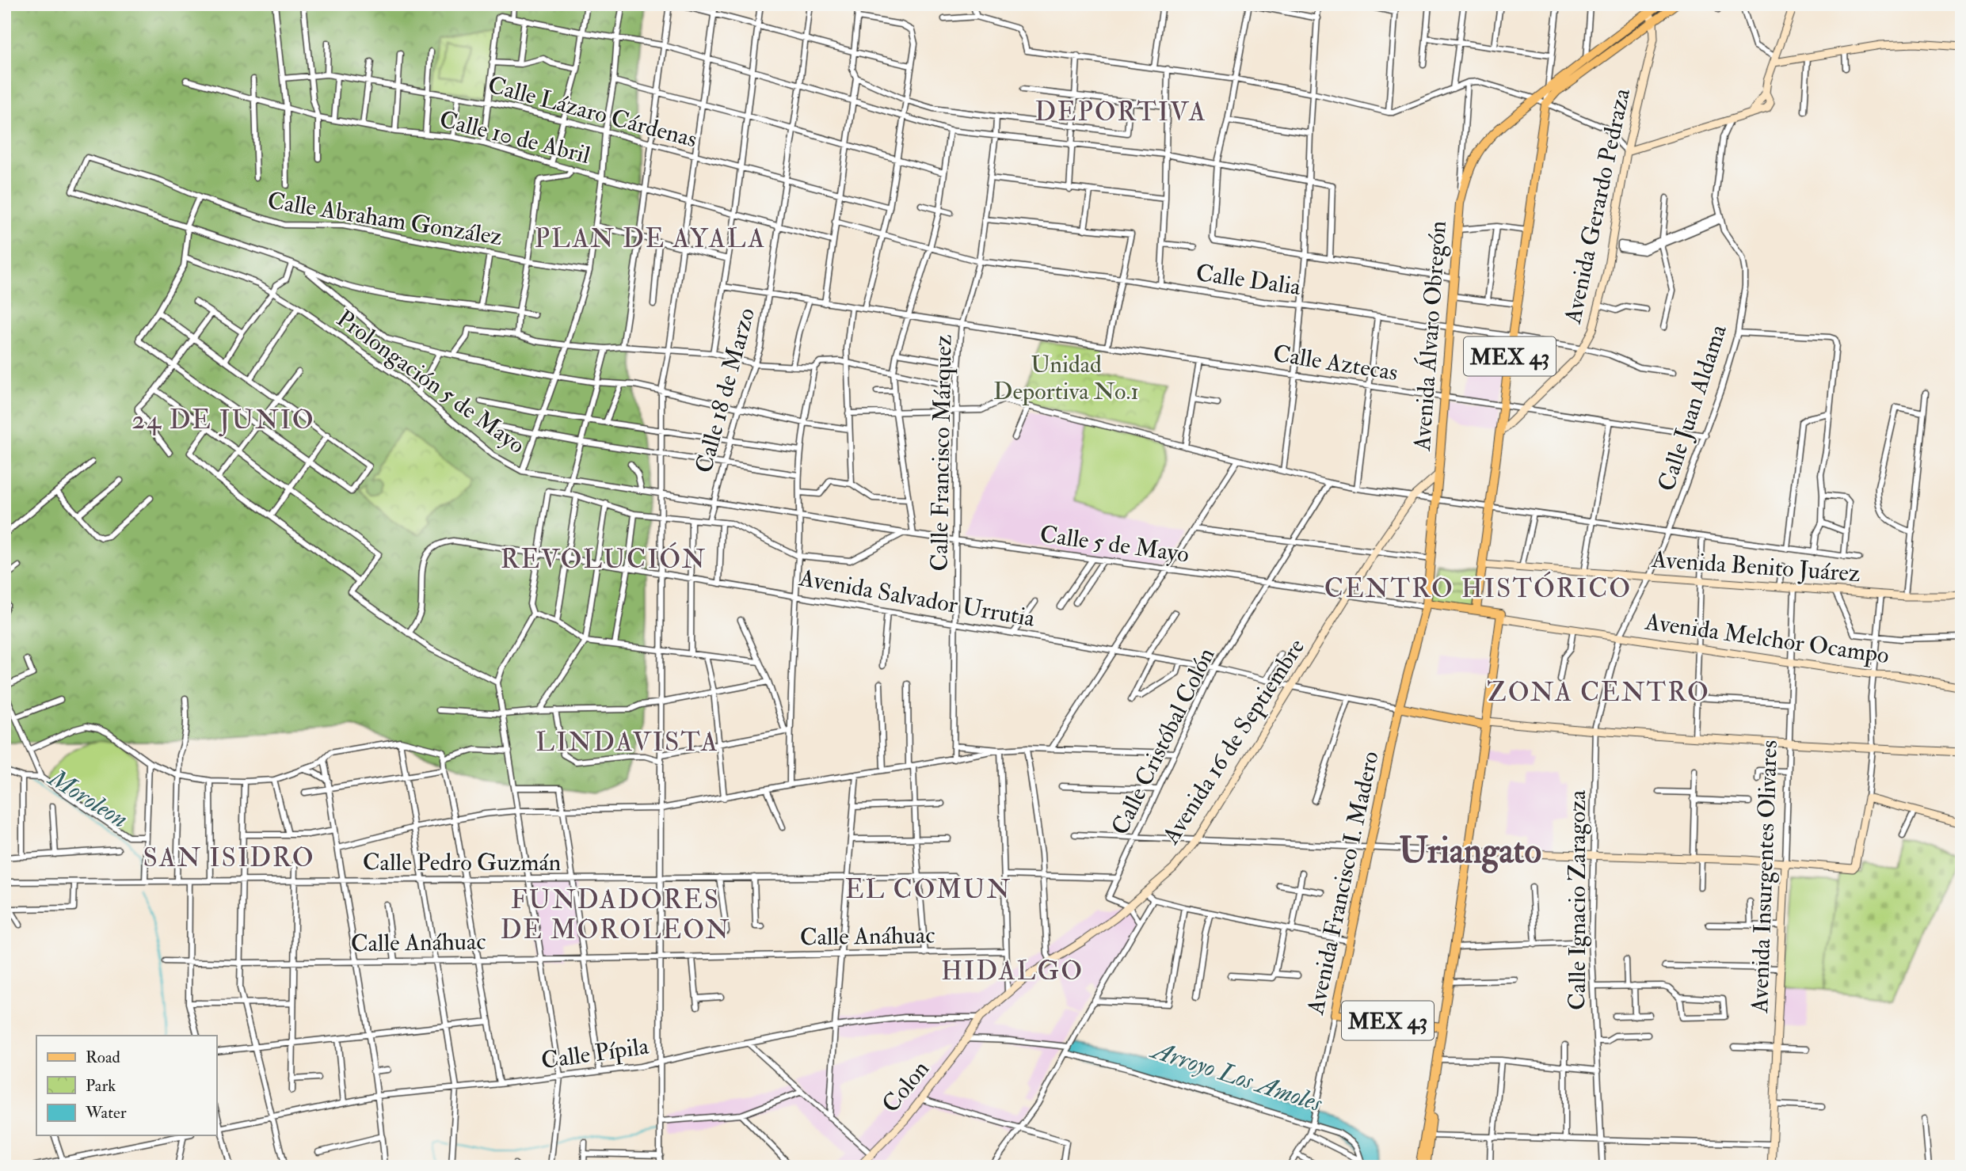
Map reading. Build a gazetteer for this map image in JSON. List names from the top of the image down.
{
  "streets": {
    "main road": [
      "Avenida Álvaro Obregón",
      "MEX 43",
      "Avenida Salvador Urrutia",
      "Avenida Francisco I. Madero"
    ],
    "street": [
      "Calle Lázaro Cárdenas",
      "Calle 10 de Abril",
      "Avenida Gerardo Pedraza",
      "Calle Abraham González",
      "Calle Dalia",
      "Calle Aztecas",
      "Prolongación 5 de Mayo",
      "Calle 18 de Marzo",
      "Calle Juan Aldama",
      "Calle Francisco Márquez",
      "Calle 5 de Mayo",
      "Avenida Benito Juárez",
      "Avenida Melchor Ocampo",
      "Calle Cristóbal Colón",
      "Avenida 16 de Septiembre",
      "Calle Pedro Guzmán",
      "Avenida Insurgentes Olivares",
      "Calle Ignacio Zaragoza",
      "Calle Anáhuac",
      "Calle Pípila",
      "Colon"
    ]
  },
  "crossings": [
    ["Calle Lázaro Cárdenas", "Calle 18 de Marzo"],
    ["Calle 10 de Abril", "Calle 18 de Marzo"],
    ["Avenida Gerardo Pedraza", "Calle Dalia"],
    ["Avenida Gerardo Pedraza", "MEX 43"],
    ["Avenida Gerardo Pedraza", "Calle Aztecas"],
    ["Calle Dalia", "Avenida Álvaro Obregón"],
    ["Calle Dalia", "MEX 43"],
    ["Calle Dalia", "Calle Francisco Márquez"],
    ["Avenida Álvaro Obregón", "MEX 43"],
    ["Avenida Álvaro Obregón", "Calle Aztecas"],
    ["Avenida Álvaro Obregón", "Calle 5 de Mayo"],
    ["Avenida Álvaro Obregón", "Avenida 16 de Septiembre"],
    ["Avenida Álvaro Obregón", "Avenida Francisco I. Madero"],
    ["MEX 43", "Calle Aztecas"],
    ["MEX 43", "Avenida Benito Juárez"],
    ["MEX 43", "Avenida Salvador Urrutia"],
    ["MEX 43", "Avenida Melchor Ocampo"],
    ["MEX 43", "Avenida Francisco I. Madero"],
    ["Calle Aztecas", "Calle 18 de Marzo"],
    ["Calle Aztecas", "Calle Juan Aldama"],
    ["Calle Aztecas", "Calle Francisco Márquez"],
    ["Prolongación 5 de Mayo", "Calle 18 de Marzo"],
    ["Prolongación 5 de Mayo", "Calle 5 de Mayo"],
    ["Calle Juan Aldama", "Avenida Benito Juárez"],
    ["Calle Juan Aldama", "Avenida Melchor Ocampo"],
    ["Calle Juan Aldama", "Calle Ignacio Zaragoza"],
    ["Calle Francisco Márquez", "Calle 5 de Mayo"],
    ["Calle Francisco Márquez", "Avenida Salvador Urrutia"],
    ["Calle 5 de Mayo", "Calle Cristóbal Colón"],
    ["Calle 5 de Mayo", "Avenida 16 de Septiembre"],
    ["Calle 5 de Mayo", "Avenida Francisco I. Madero"],
    ["Avenida Benito Juárez", "Avenida Insurgentes Olivares"],
    ["Avenida Salvador Urrutia", "Calle Cristóbal Colón"],
    ["Avenida Salvador Urrutia", "Avenida 16 de Septiembre"],
    ["Avenida Salvador Urrutia", "Avenida Francisco I. Madero"],
    ["Avenida Melchor Ocampo", "Avenida Insurgentes Olivares"],
    ["Avenida Melchor Ocampo", "Calle Ignacio Zaragoza"],
    ["Calle Cristóbal Colón", "Avenida 16 de Septiembre"],
    ["Avenida 16 de Septiembre", "Colon"],
    ["Calle Pípila", "Colon"]
  ],
  "districts": [
    "DEPORTIVA",
    "PLAN DE AYALA",
    "24 DE JUNIO",
    "REVOLUCIÓN",
    "CENTRO HISTÓRICO",
    "ZONA CENTRO",
    "LINDAVISTA",
    "Uriangato",
    "SAN ISIDRO",
    "EL COMUN",
    "FUNDADORES DE MOROLEON",
    "HIDALGO"
  ],
  "water": ["Moroleon", "Arroyo Los Amoles"],
  "parks": ["Unidad Deportiva No.1"],
  "legend": ["Road", "Park", "Water"]
}
